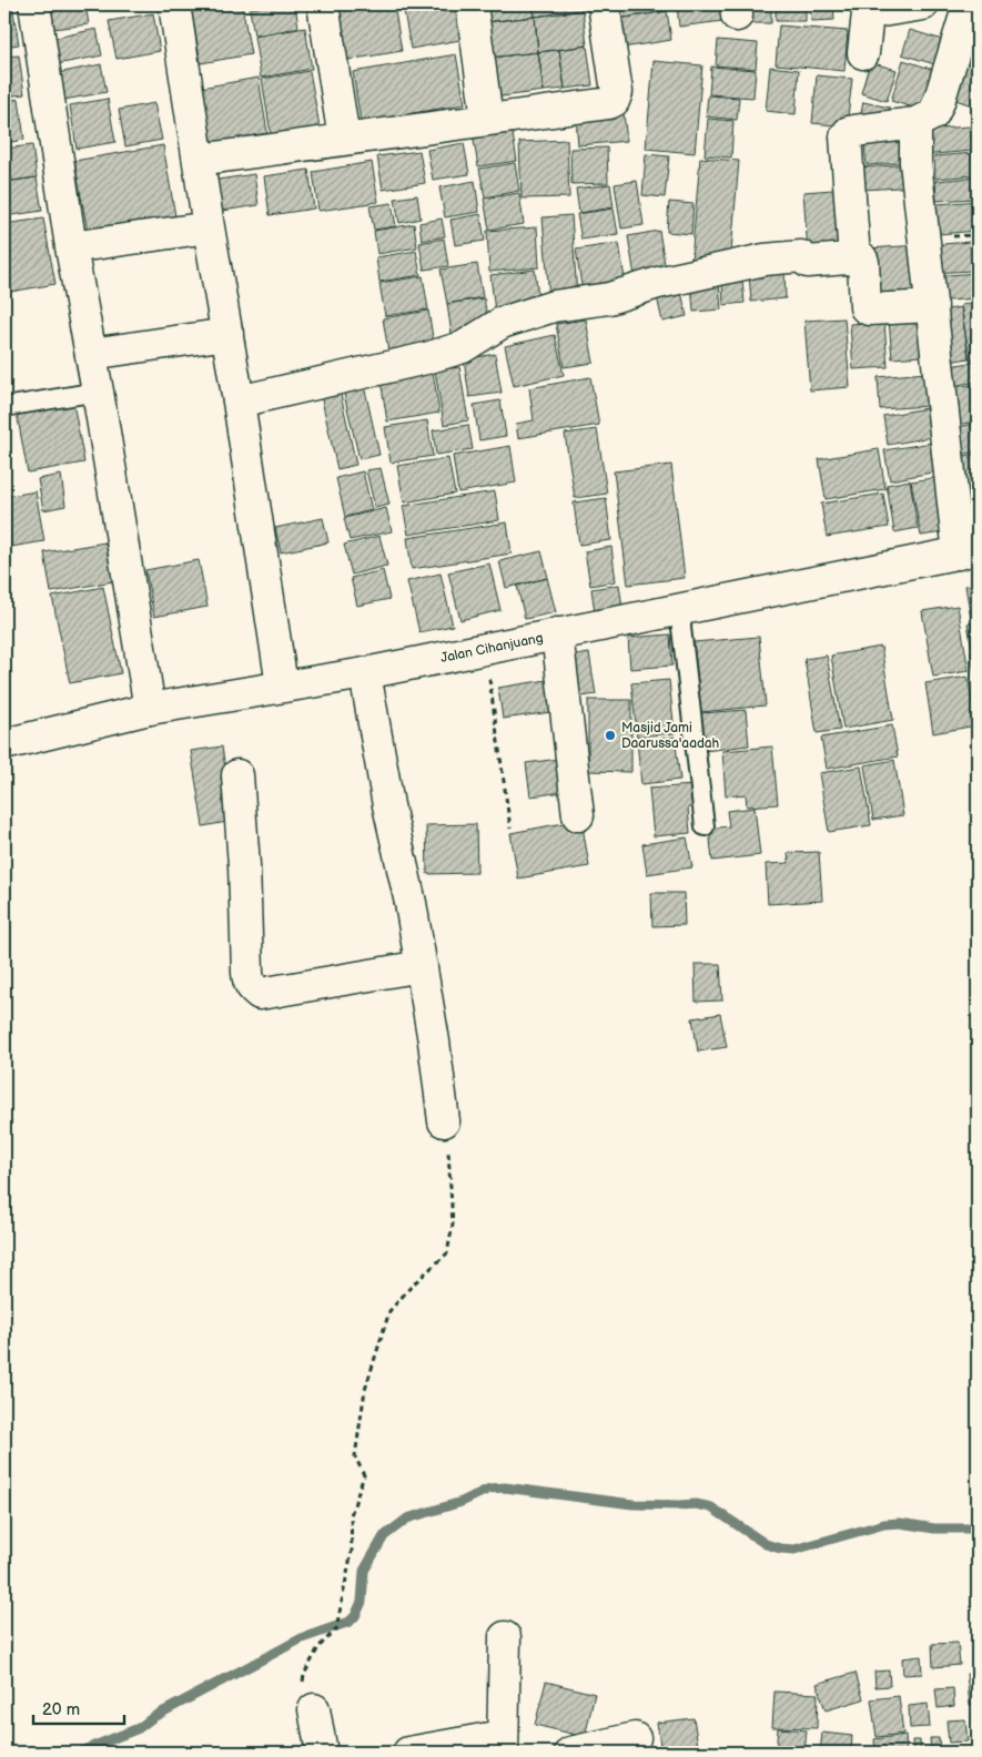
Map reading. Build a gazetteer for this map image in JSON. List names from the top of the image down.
{
  "streets": {
    "street": ["Jalan Cihanjuang"]
  },
  "places": ["Masjid Jami Daarussa'aadah"],
  "scale_bar": "20 m"
}
